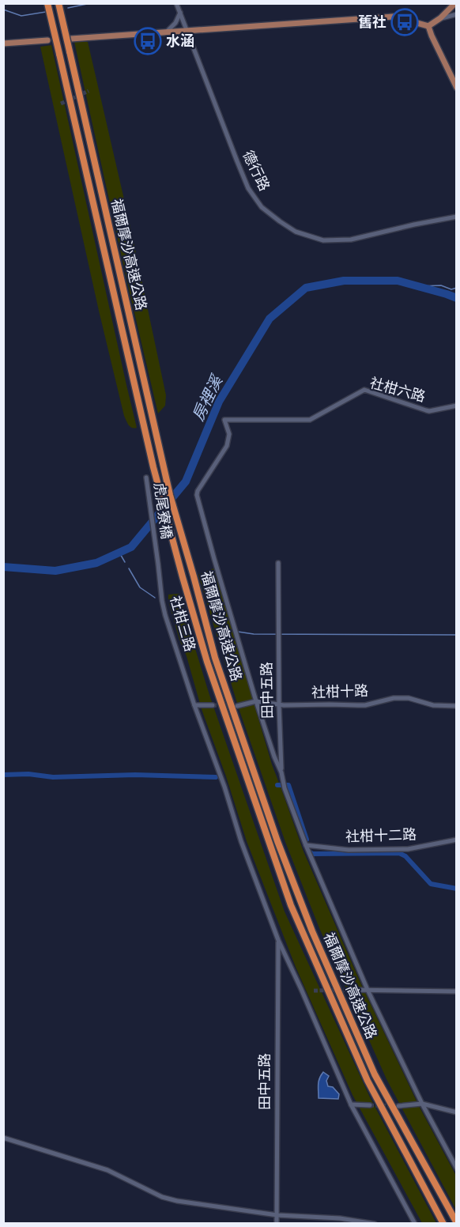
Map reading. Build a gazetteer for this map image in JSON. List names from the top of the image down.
{
  "streets": {
    "highway": ["福爾摩沙高速公路"],
    "street": [
      "德行路",
      "社柑六路",
      "虎尾寮橋",
      "社柑三路",
      "田中五路",
      "社柑十路",
      "社柑十二路"
    ]
  },
  "crossings": [
    ["社柑六路", "社柑十路"],
    ["虎尾寮橋", "社柑三路"],
    ["社柑三路", "田中五路"],
    ["田中五路", "社柑十路"]
  ],
  "water": ["房裡溪"],
  "places": {
    "bus stop": ["舊社", "水涵"]
  }
}
